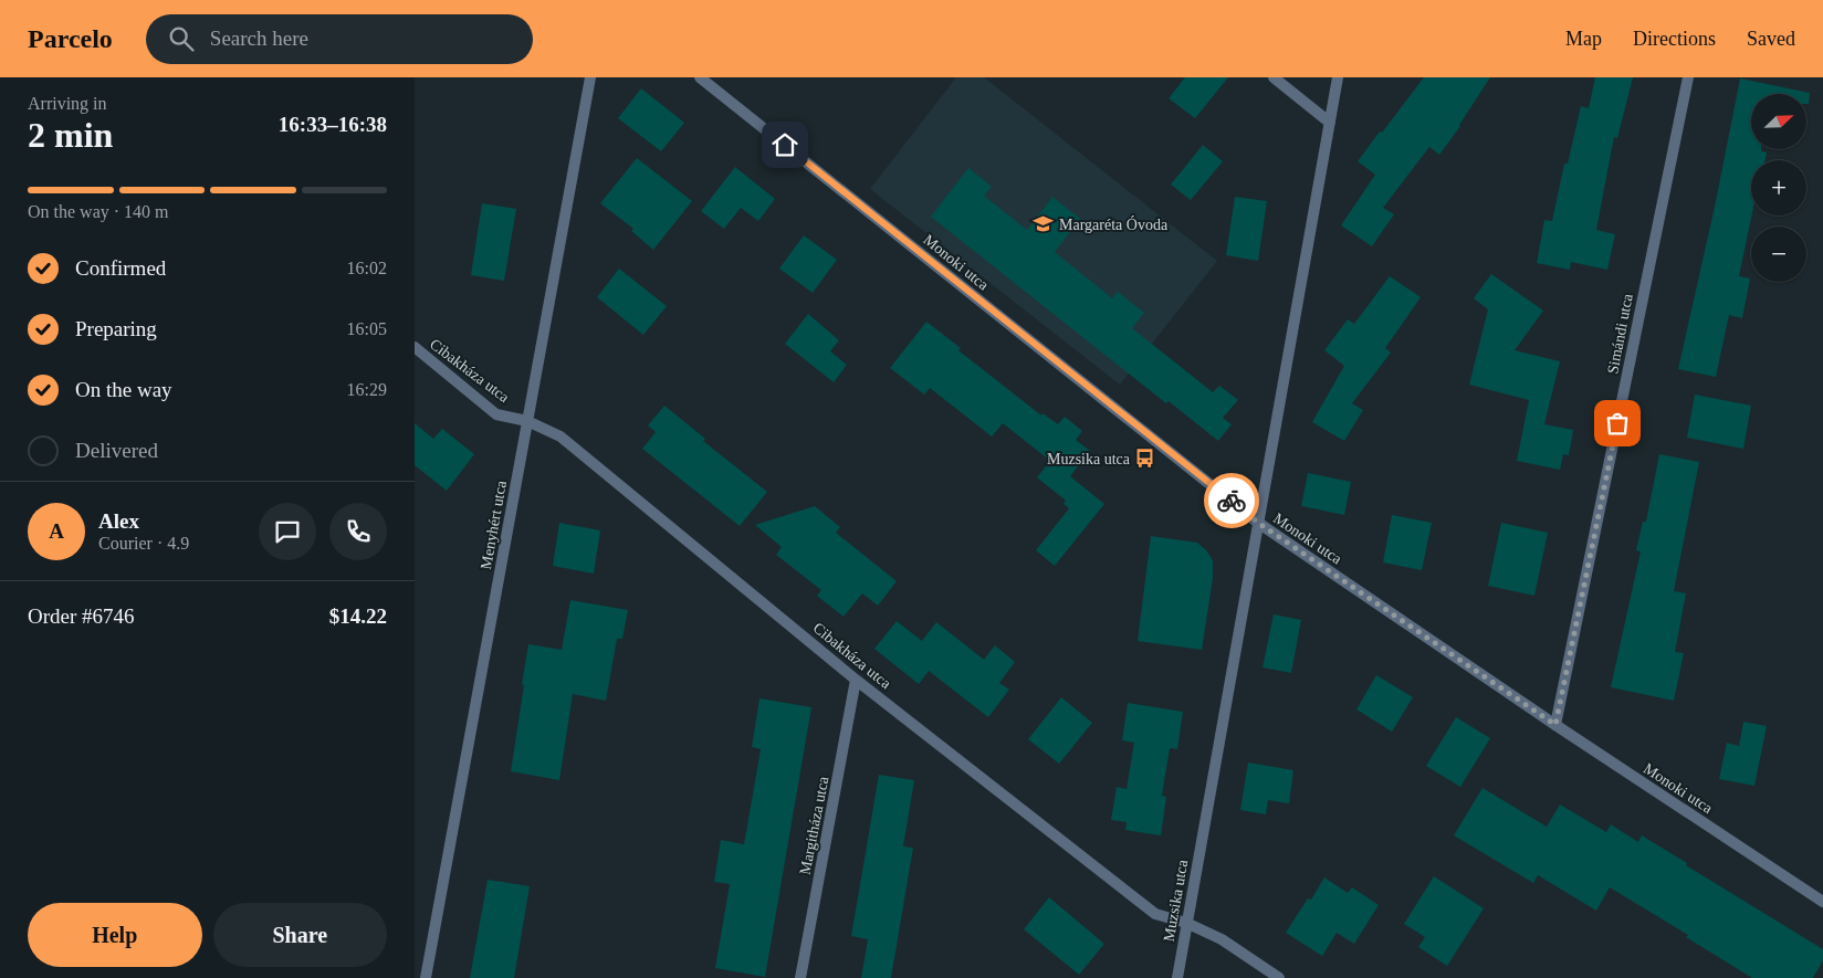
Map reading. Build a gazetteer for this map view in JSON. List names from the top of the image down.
{
  "streets": {
    "street": [
      "Monoki utca",
      "Simándi utca",
      "Cibakháza utca",
      "Menyhért utca",
      "Margitháza utca",
      "Muzsika utca"
    ]
  },
  "crossings": [
    ["Monoki utca", "Simándi utca"],
    ["Monoki utca", "Muzsika utca"],
    ["Cibakháza utca", "Menyhért utca"],
    ["Cibakháza utca", "Margitháza utca"],
    ["Cibakháza utca", "Muzsika utca"]
  ],
  "places": {
    "school or university": ["Margaréta Óvoda"],
    "bus stop": ["Muzsika utca"]
  },
  "north": "top right",
  "page": {
    "header": "Parcelo",
    "search": "Search here",
    "nav": ["Map", "Directions", "Saved"],
    "heading": ["2 min", "Arriving in", "16:33–16:38"],
    "panel": [
      "Alex",
      "Courier · 4.9",
      "Order #6746",
      "$14.22"
    ],
    "map_buttons": ["+", "−"],
    "bar": "On the way · 140 m",
    "list": [
      ["Confirmed", "16:02"],
      ["Preparing", "16:05"],
      ["On the way", "16:29"],
      "Delivered"
    ],
    "round": "A",
    "buttons": ["Help", "Share"]
  }
}
